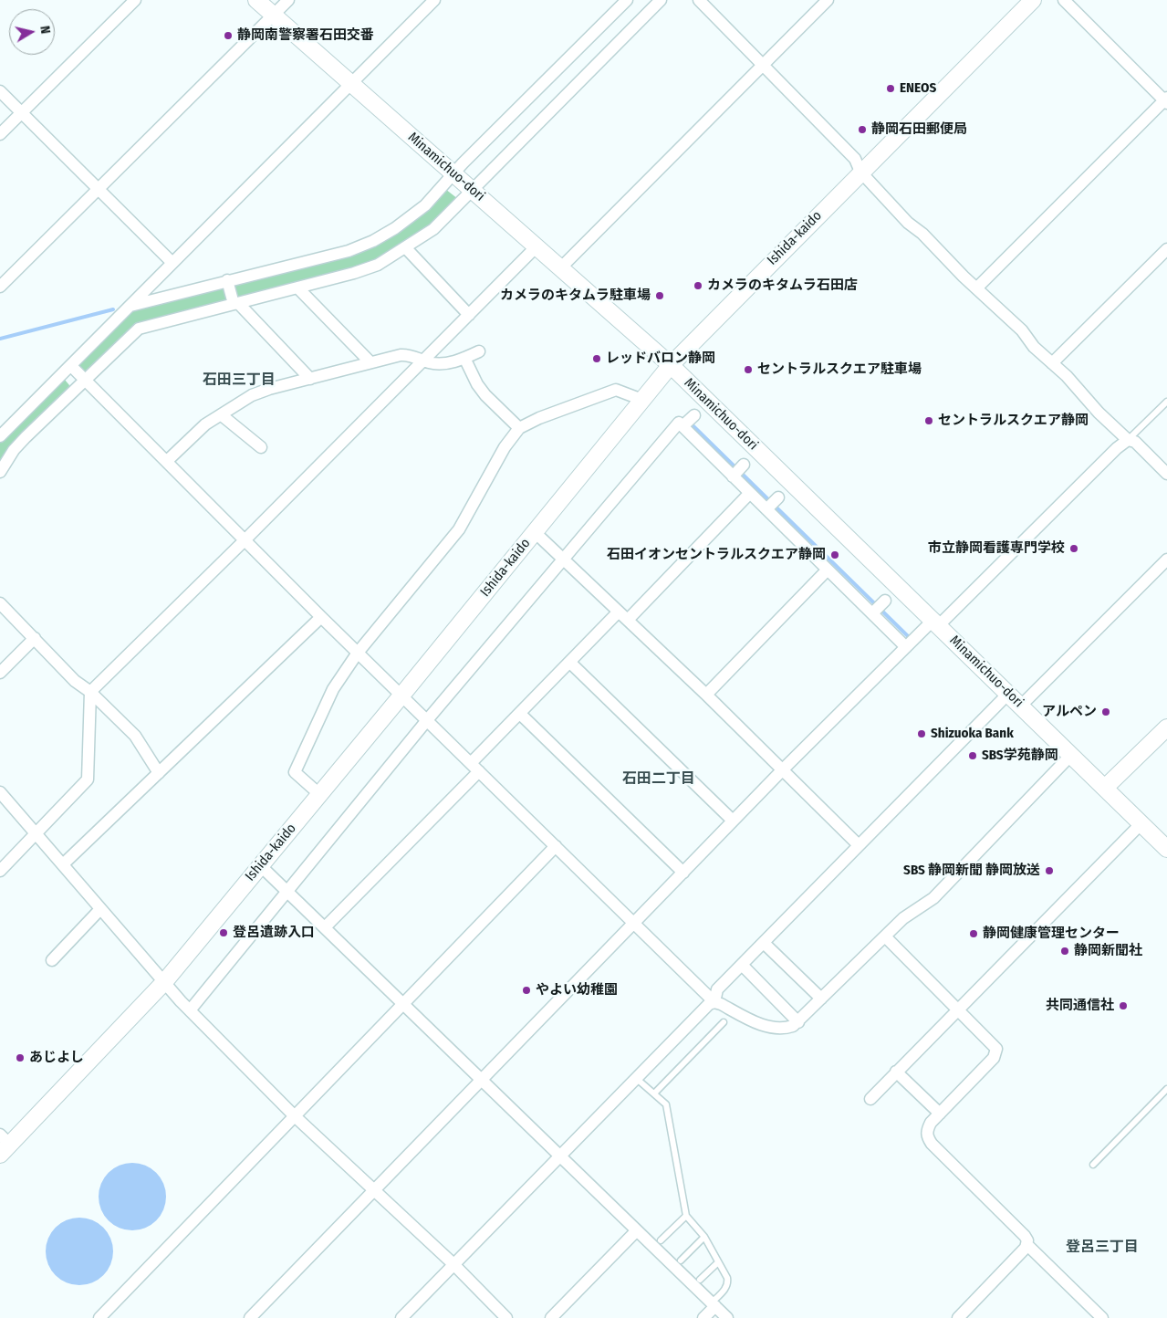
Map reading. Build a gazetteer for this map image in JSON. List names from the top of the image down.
{
  "streets": {
    "street": ["Minamichuo-dori", "Ishida-kaido"]
  },
  "crossings": [
    ["Minamichuo-dori", "Ishida-kaido"]
  ],
  "districts": ["石田三丁目", "石田二丁目", "登呂三丁目"],
  "places": [
    "静岡南警察署石田交番",
    "ENEOS",
    "静岡石田郵便局",
    "カメラのキタムラ石田店",
    "カメラのキタムラ駐車場",
    "レッドバロン静岡",
    "セントラルスクエア駐車場",
    "セントラルスクエア静岡",
    "市立静岡看護専門学校",
    "石田イオンセントラルスクエア静岡",
    "アルペン",
    "Shizuoka Bank",
    "SBS学苑静岡",
    "SBS 静岡新聞 静岡放送",
    "登呂遺跡入口",
    "静岡健康管理センター",
    "静岡新聞社",
    "やよい幼稚園",
    "共同通信社",
    "あじよし"
  ],
  "north": "right"
}
